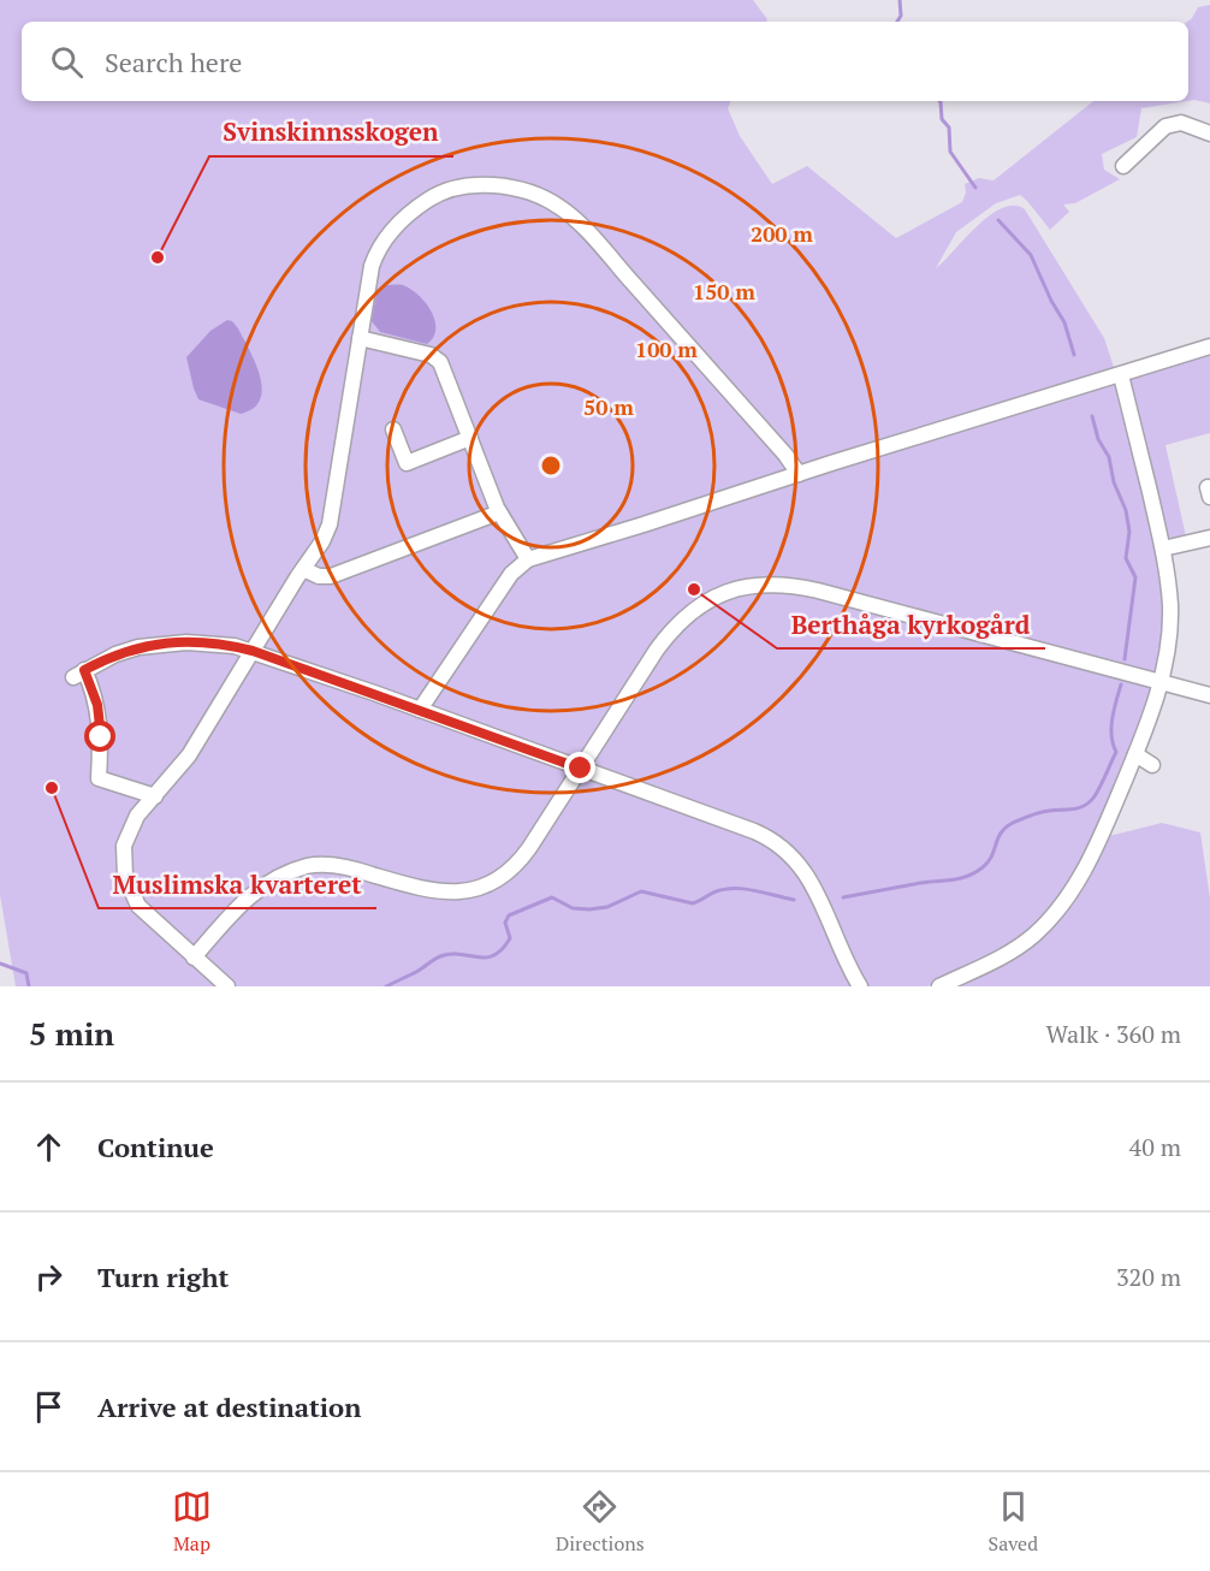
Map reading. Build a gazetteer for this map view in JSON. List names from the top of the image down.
{
  "places": ["Svinskinnsskogen", "Berthåga kyrkogård", "Muslimska kvarteret"],
  "page": {
    "search": "Search here",
    "heading": ["5 min", "Walk · 360 m"],
    "list": [
      ["Continue", "40 m"],
      ["Turn right", "320 m"],
      "Arrive at destination"
    ],
    "nav": ["Map", "Directions", "Saved"]
  },
  "rings": [
    "200 m",
    "150 m",
    "100 m",
    "50 m"
  ]
}
